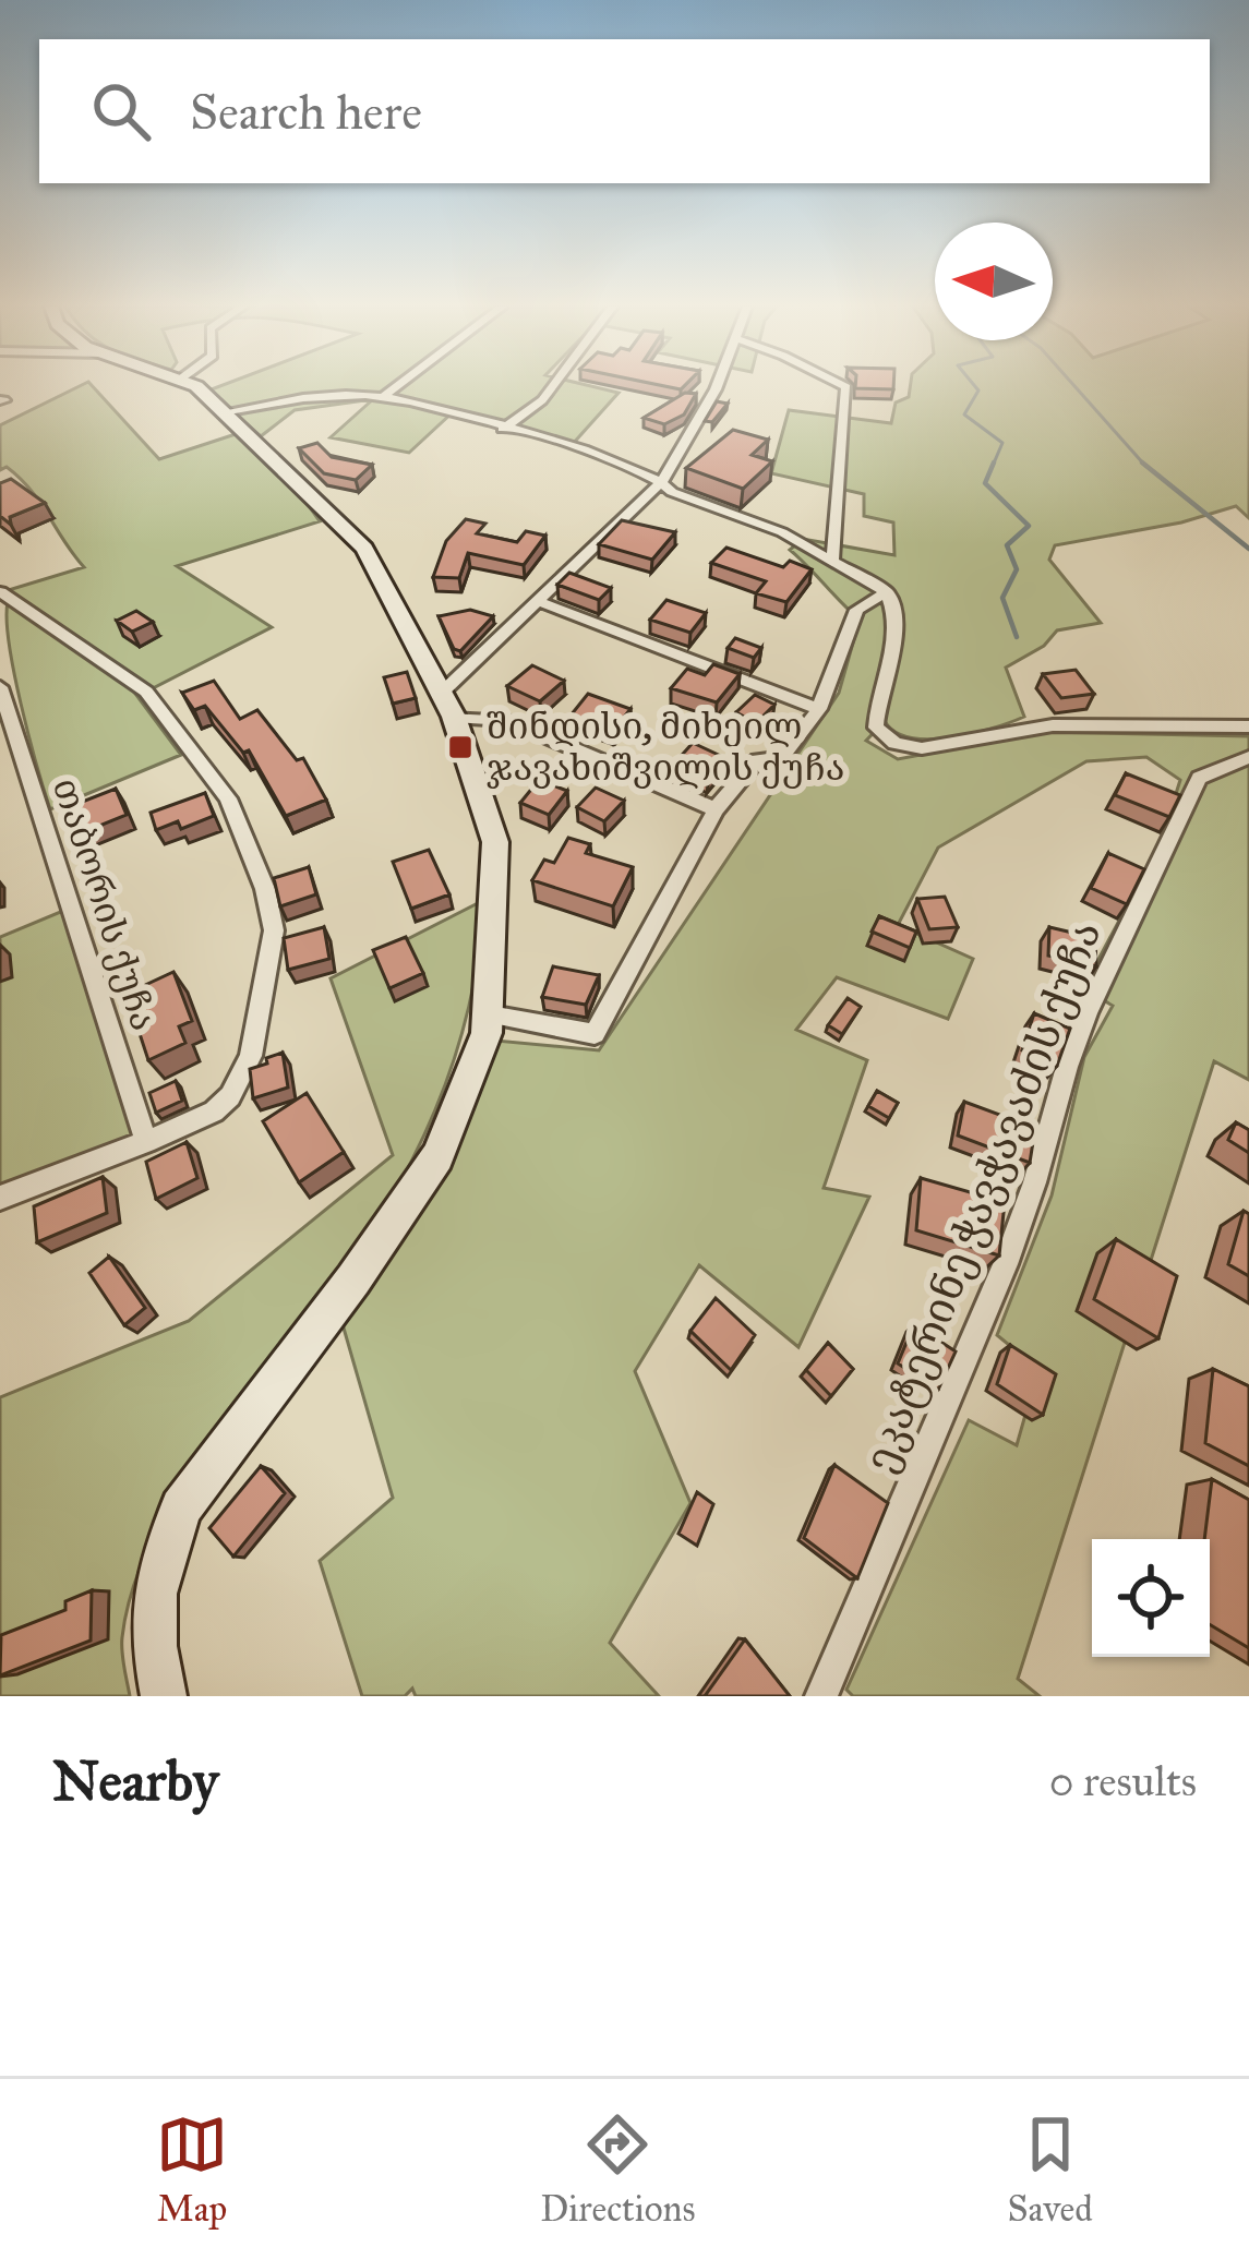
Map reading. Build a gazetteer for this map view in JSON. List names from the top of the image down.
{
  "streets": {
    "street": ["თაბორის ქუჩა", "ეკატერინე ჭავჭავაძის ქუჩა"]
  },
  "places": {
    "transit": ["შინდისი, მიხეილ ჯავახიშვილის ქუჩა"]
  },
  "north": "left",
  "page": {
    "search": "Search here",
    "heading": ["Nearby", "0 results"],
    "nav": ["Map", "Directions", "Saved"]
  }
}
